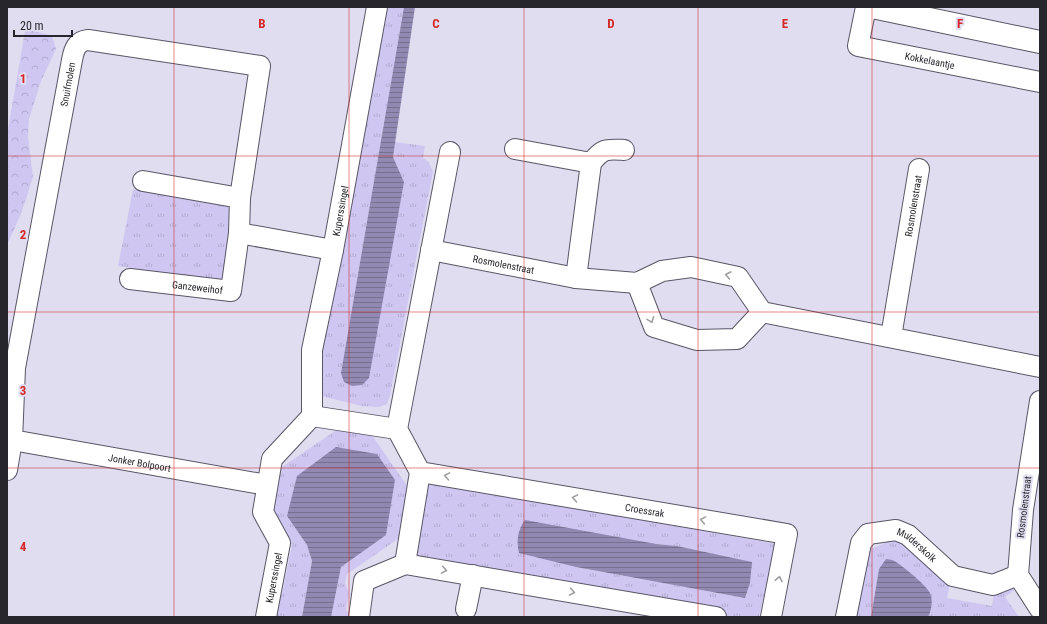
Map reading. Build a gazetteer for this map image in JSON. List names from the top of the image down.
{
  "streets": {
    "street": [
      "Kokkelaantje",
      "Snuifmolen",
      "Rosmolenstraat",
      "Kuperssingel",
      "Ganzeweihof",
      "Jonker Bolpoort",
      "Croessrak",
      "Mulderskolk"
    ]
  },
  "crossings": [
    ["Snuifmolen", "Ganzeweihof"],
    ["Snuifmolen", "Jonker Bolpoort"],
    ["Rosmolenstraat", "Mulderskolk"],
    ["Kuperssingel", "Jonker Bolpoort"]
  ],
  "scale_bar": "20 m",
  "grid": {
    "columns": [
      "B",
      "C",
      "D",
      "E",
      "F"
    ],
    "rows": [
      "1",
      "2",
      "3",
      "4"
    ]
  }
}
